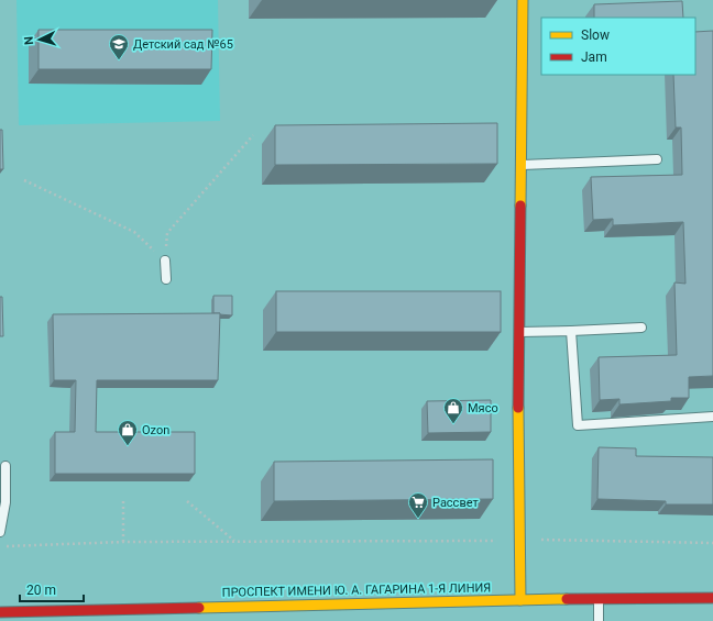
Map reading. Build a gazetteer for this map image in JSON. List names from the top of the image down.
{
  "streets": {
    "main road": ["ПРОСПЕКТ ИМЕНИ Ю. А. ГАГАРИНА 1-Я ЛИНИЯ"]
  },
  "places": {
    "school or university": ["Детский сад №65"],
    "shop": ["Мясо", "Ozon"],
    "supermarket": ["Рассвет"]
  },
  "legend": ["Slow", "Jam"],
  "scale_bar": "20 m",
  "north": "left"
}
